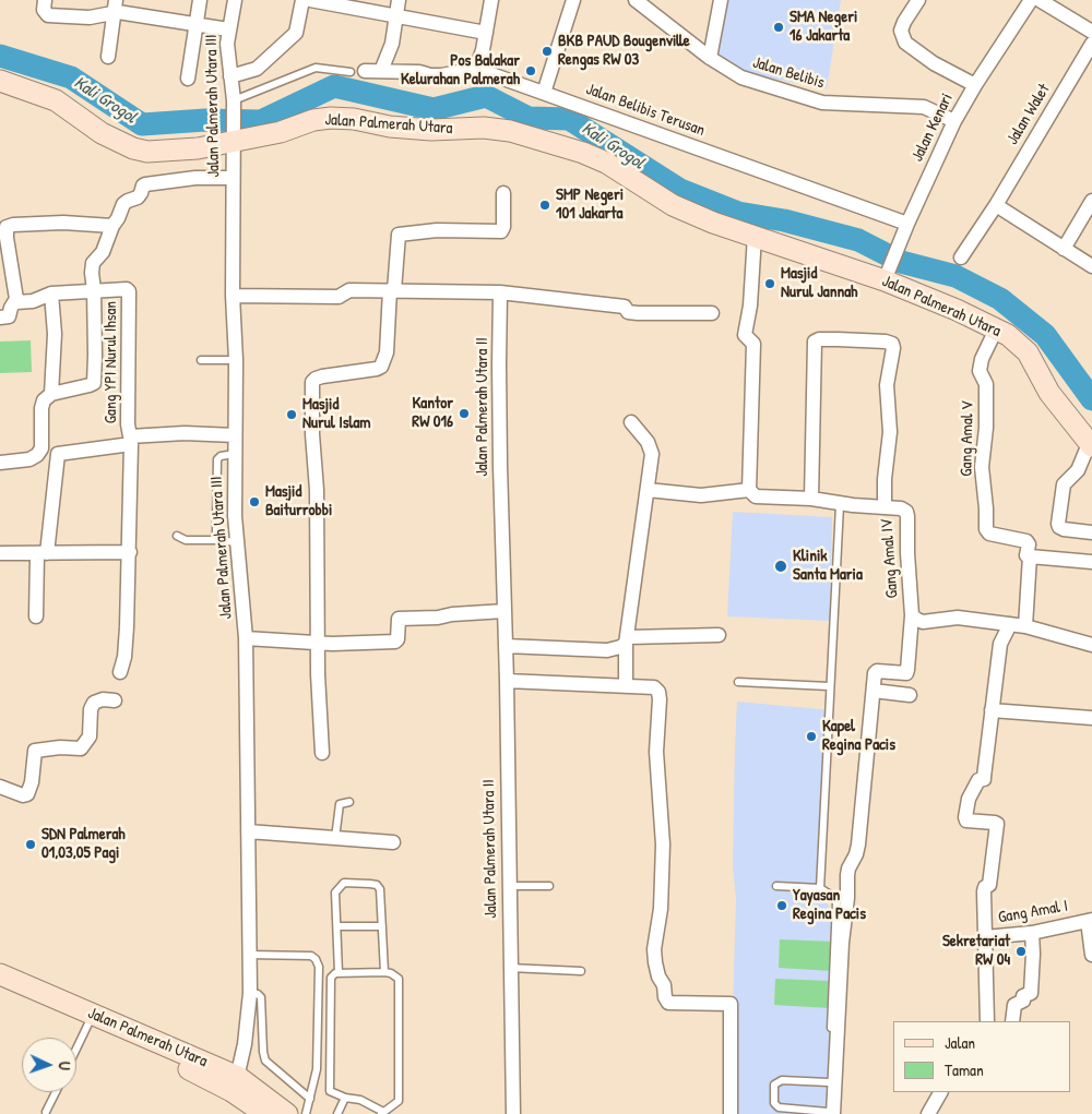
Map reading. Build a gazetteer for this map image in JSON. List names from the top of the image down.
{
  "streets": {
    "street": [
      "Jalan Belibis",
      "Jalan Palmerah Utara III",
      "Jalan Belibis Terusan",
      "Jalan Walet",
      "Jalan Palmerah Utara",
      "Jalan Kenari",
      "Gang YPI Nurul Ihsan",
      "Jalan Palmerah Utara II",
      "Gang Amal V",
      "Gang Amal IV",
      "Gang Amal I"
    ]
  },
  "crossings": [
    ["Jalan Belibis", "Jalan Kenari"],
    ["Jalan Palmerah Utara III", "Jalan Palmerah Utara"],
    ["Jalan Palmerah Utara III", "Gang YPI Nurul Ihsan"],
    ["Jalan Belibis Terusan", "Jalan Kenari"],
    ["Jalan Palmerah Utara", "Jalan Kenari"],
    ["Jalan Palmerah Utara", "Gang Amal V"]
  ],
  "water": ["Kali Grogol"],
  "places": [
    "SMA Negeri 16 Jakarta",
    "BKB PAUD Bougenville Rengas RW 03",
    "Pos Balakar Kelurahan Palmerah",
    "SMP Negeri 101 Jakarta",
    "Masjid Nurul Jannah",
    "Kantor RW 016",
    "Masjid Nurul Islam",
    "Masjid Baiturrobbi",
    "Klinik Santa Maria",
    "Kapel Regina Pacis",
    "SDN Palmerah 01,03,05 Pagi",
    "Yayasan Regina Pacis",
    "Sekretariat RW 04"
  ],
  "legend": ["Jalan", "Taman"],
  "north": "right"
}
